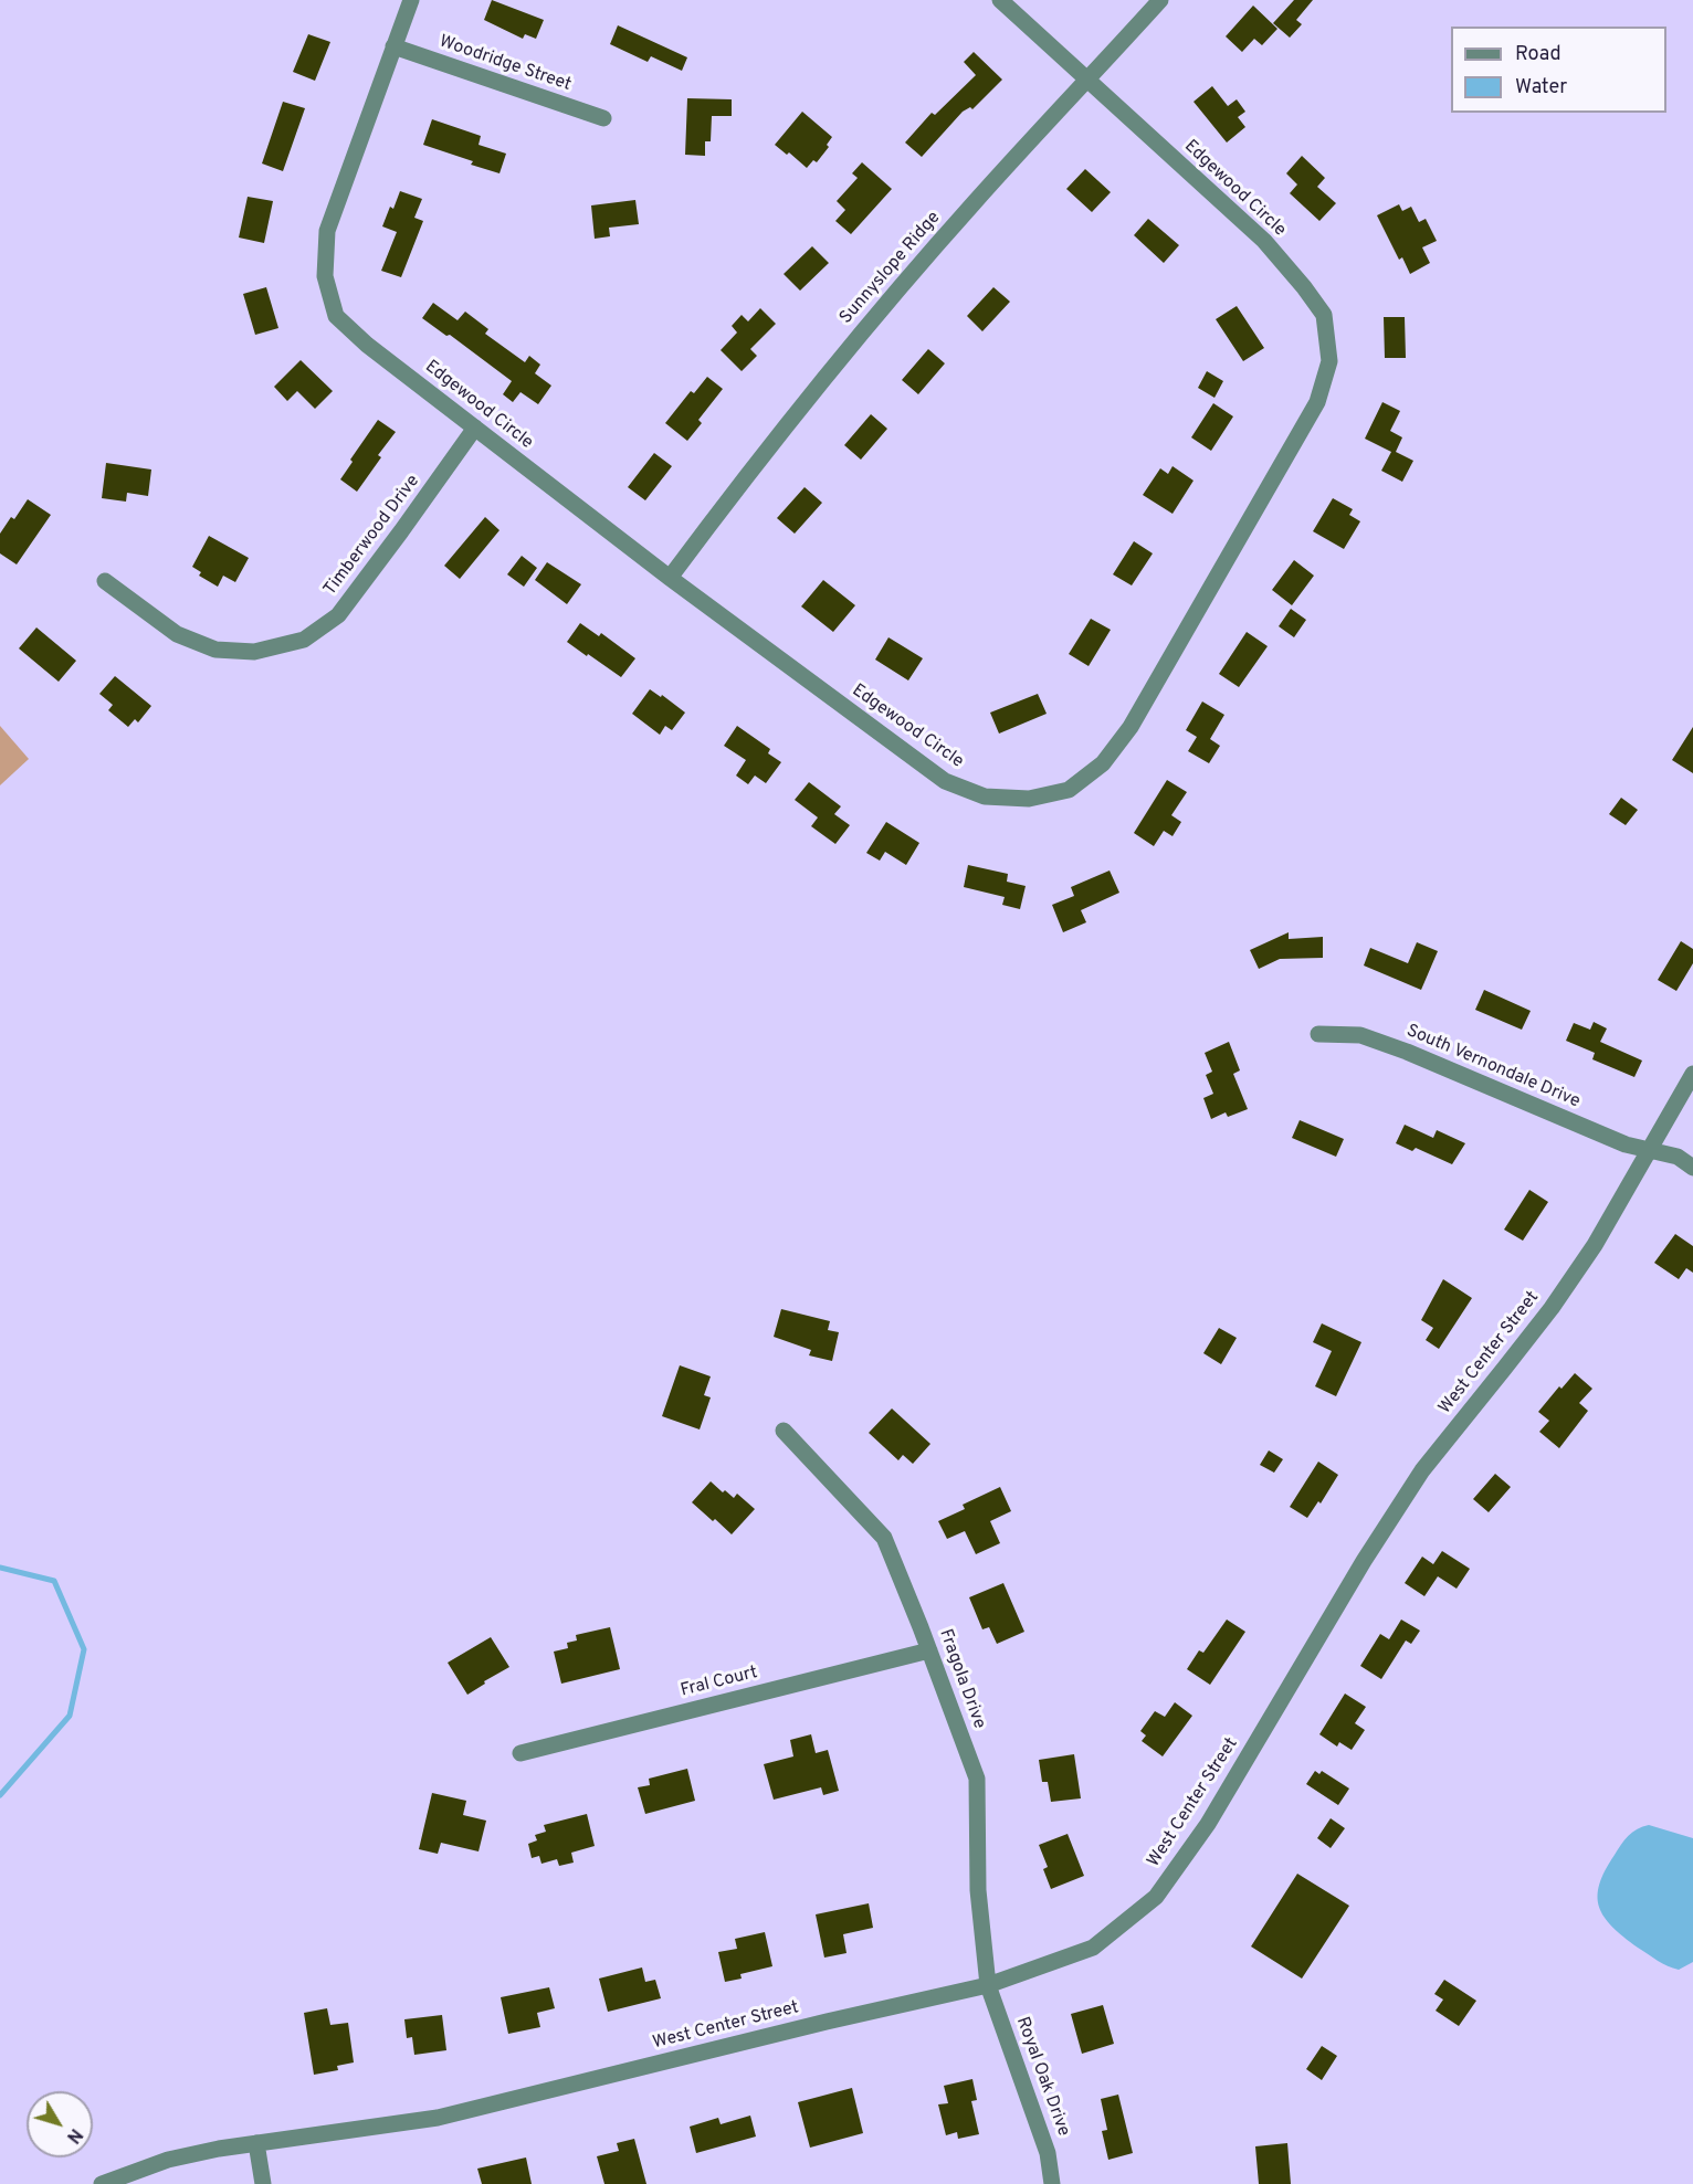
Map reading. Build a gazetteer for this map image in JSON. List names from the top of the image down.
{
  "streets": {
    "street": [
      "Woodridge Street",
      "Edgewood Circle",
      "Sunnyslope Ridge",
      "Timberwood Drive",
      "South Vernondale Drive",
      "West Center Street",
      "Fragola Drive",
      "Fral Court",
      "Royal Oak Drive"
    ]
  },
  "crossings": [
    ["Woodridge Street", "Edgewood Circle"],
    ["Edgewood Circle", "Sunnyslope Ridge"],
    ["Edgewood Circle", "Timberwood Drive"],
    ["South Vernondale Drive", "West Center Street"],
    ["West Center Street", "Fragola Drive"],
    ["West Center Street", "Royal Oak Drive"],
    ["Fragola Drive", "Fral Court"],
    ["Fragola Drive", "Royal Oak Drive"]
  ],
  "legend": ["Road", "Water"],
  "north": "bottom right"
}
